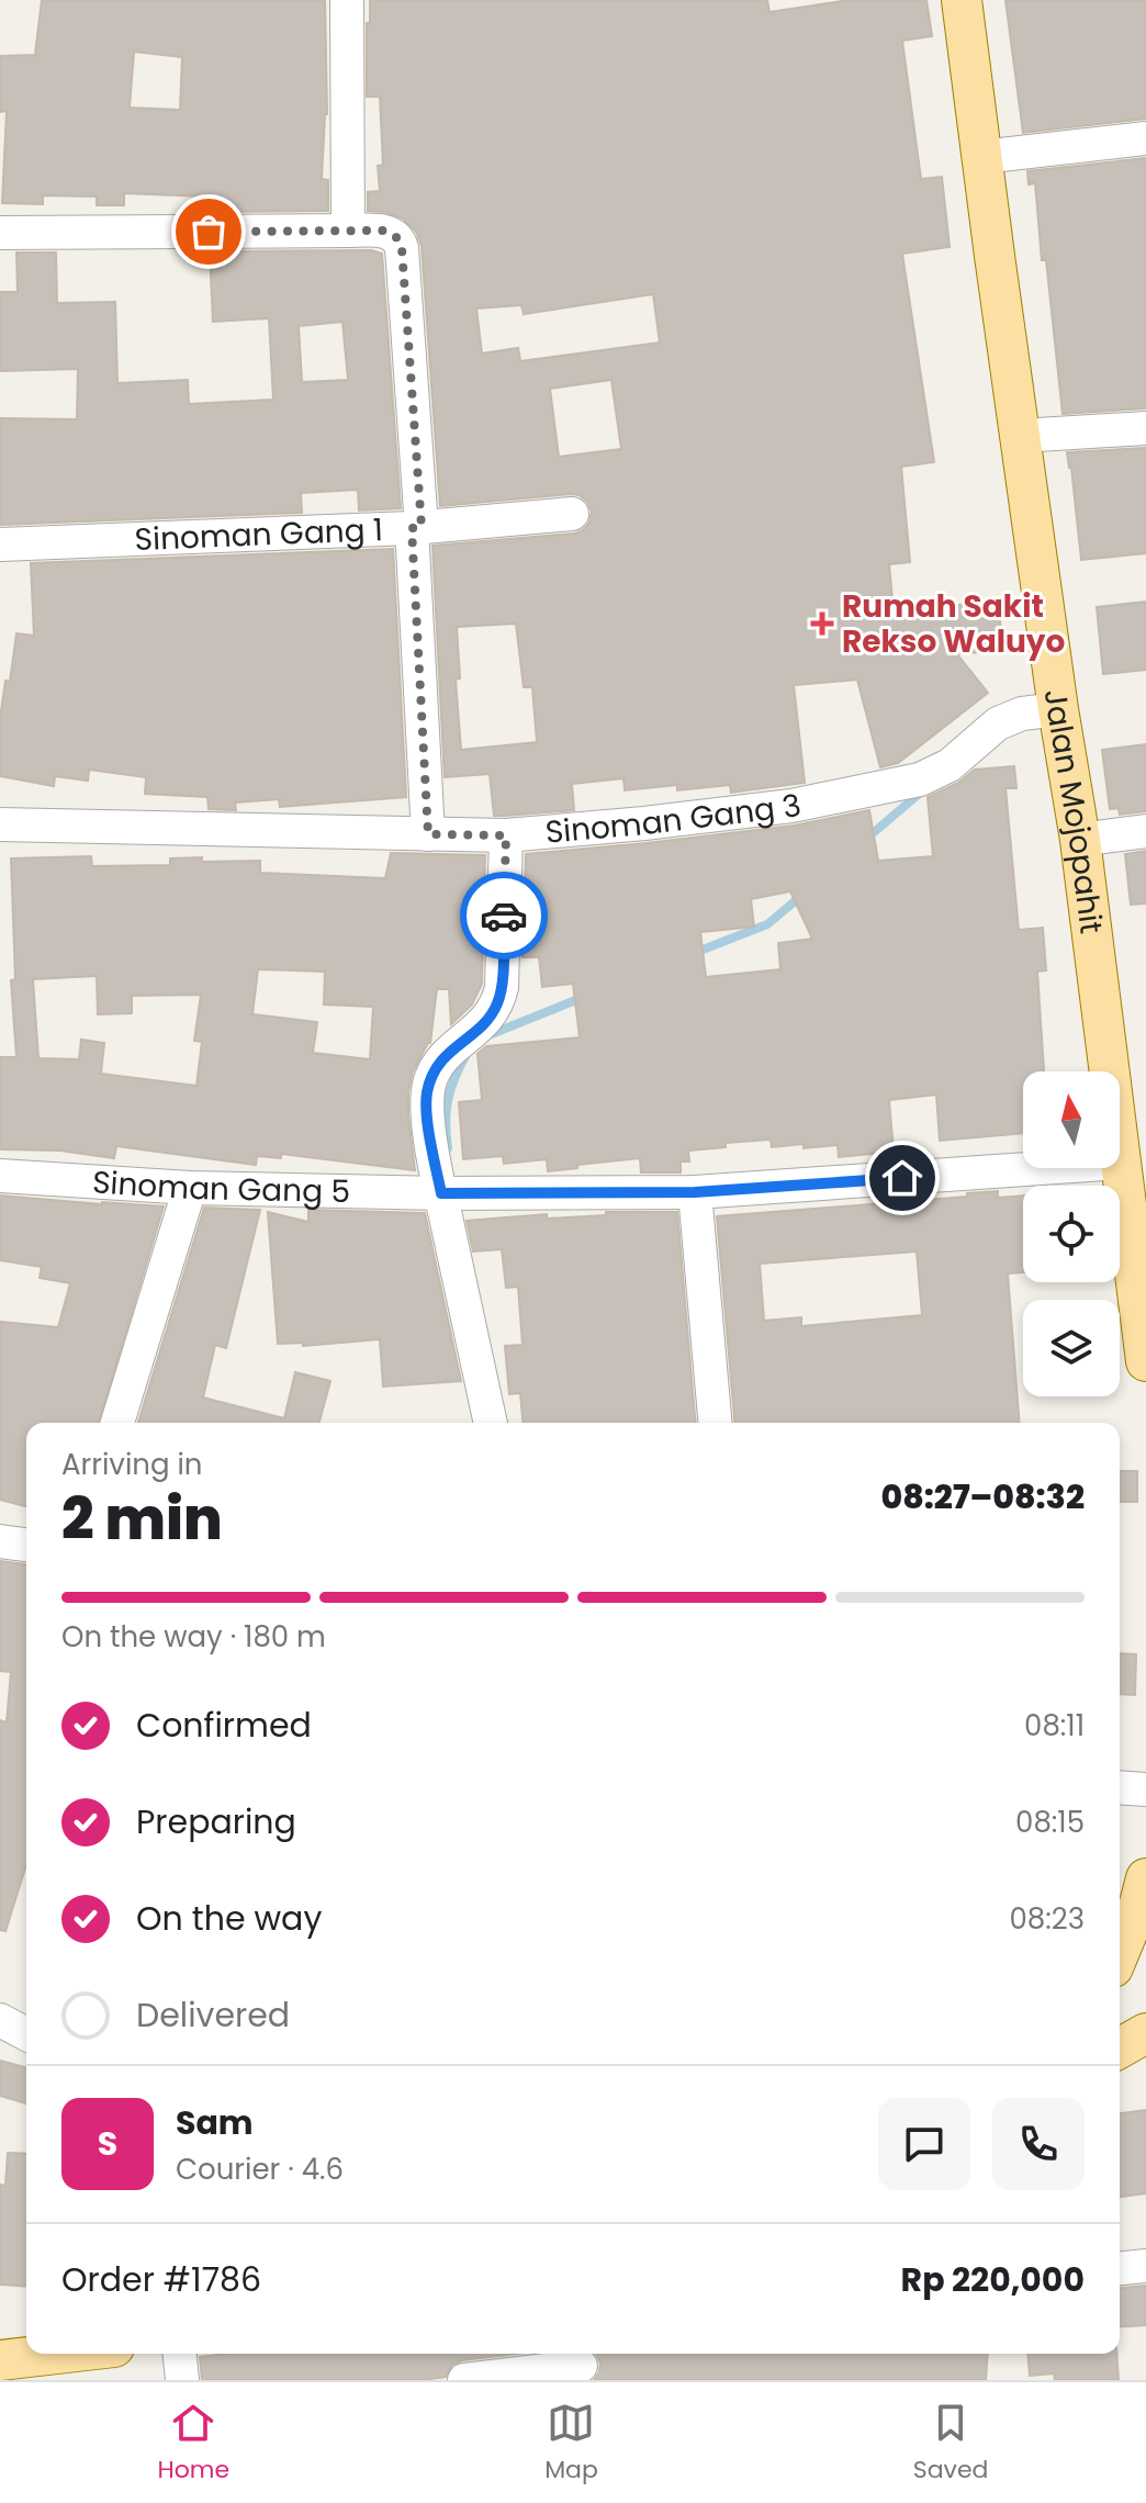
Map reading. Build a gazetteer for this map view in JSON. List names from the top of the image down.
{
  "streets": {
    "main road": ["Jalan Mojopahit"],
    "street": ["Sinoman Gang 1", "Sinoman Gang 3", "Sinoman Gang 5"]
  },
  "crossings": [
    ["Jalan Mojopahit", "Sinoman Gang 3"],
    ["Jalan Mojopahit", "Sinoman Gang 5"]
  ],
  "places": {
    "health": ["Rumah Sakit Rekso Waluyo"]
  },
  "north": "top",
  "page": {
    "heading": ["2 min", "Arriving in", "08:27–08:32"],
    "panel": [
      "Sam",
      "Courier · 4.6",
      "Order #1786",
      "Rp 220,000"
    ],
    "bar": "On the way · 180 m",
    "list": [
      ["Confirmed", "08:11"],
      ["Preparing", "08:15"],
      ["On the way", "08:23"],
      "Delivered"
    ],
    "round": "S",
    "tabs": ["Home", "Map", "Saved"]
  }
}
